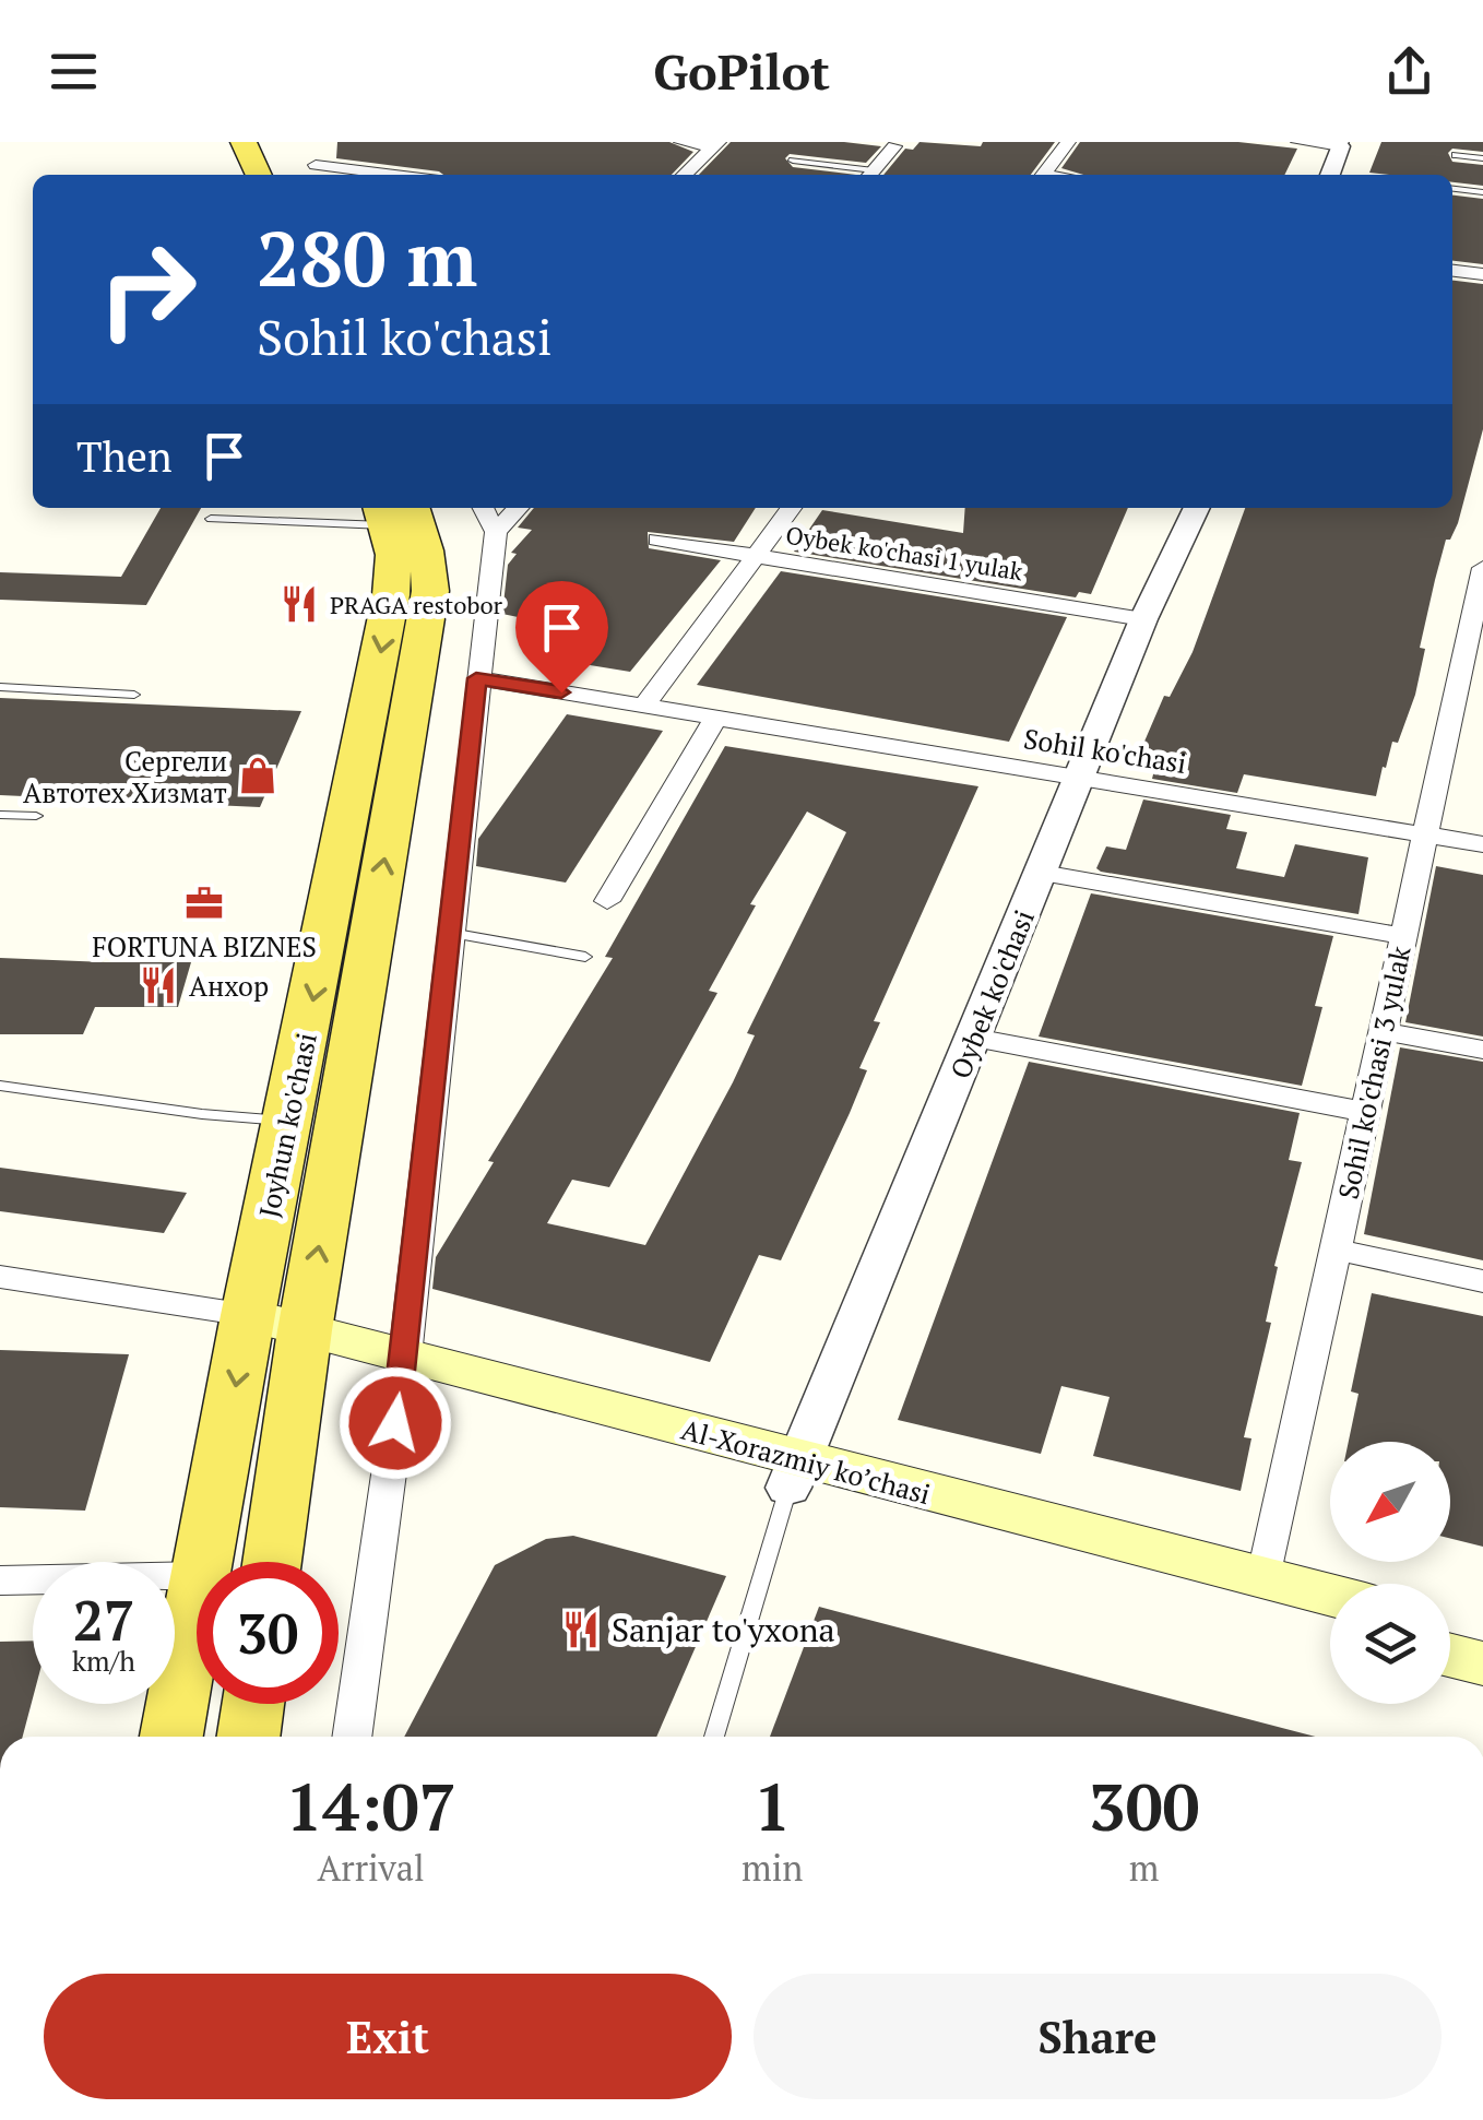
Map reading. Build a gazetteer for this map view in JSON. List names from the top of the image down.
{
  "streets": {
    "main road": ["Joyhun ko'chasi", "Al-Xorazmiy ko’chasi"],
    "street": [
      "Oybek ko'chasi 1 yulak",
      "Sohil ko'chasi",
      "Oybek ko'chasi",
      "Sohil ko'chasi 3 yulak"
    ]
  },
  "crossings": [
    ["Oybek ko'chasi 1 yulak", "Oybek ko'chasi"],
    ["Sohil ko'chasi", "Oybek ko'chasi"],
    ["Sohil ko'chasi", "Sohil ko'chasi 3 yulak"],
    ["Oybek ko'chasi", "Al-Xorazmiy ko’chasi"],
    ["Sohil ko'chasi 3 yulak", "Al-Xorazmiy ko’chasi"],
    ["Joyhun ko'chasi", "Al-Xorazmiy ko’chasi"]
  ],
  "places": {
    "restaurant": ["PRAGA restobor", "Анхор", "Sanjar to'yxona"],
    "shop": ["Сергели Автотех Хизмат"],
    "office": ["FORTUNA BIZNES"]
  },
  "north": "bottom left",
  "page": {
    "header": "GoPilot",
    "turn": ["280 m", "Sohil ko'chasi"],
    "then": "Then",
    "speed": "27 km/h",
    "limit": "30",
    "eta": [
      "14:07",
      "Arrival",
      "1",
      "min",
      "300",
      "m"
    ],
    "buttons": ["Exit", "Share"]
  }
}
